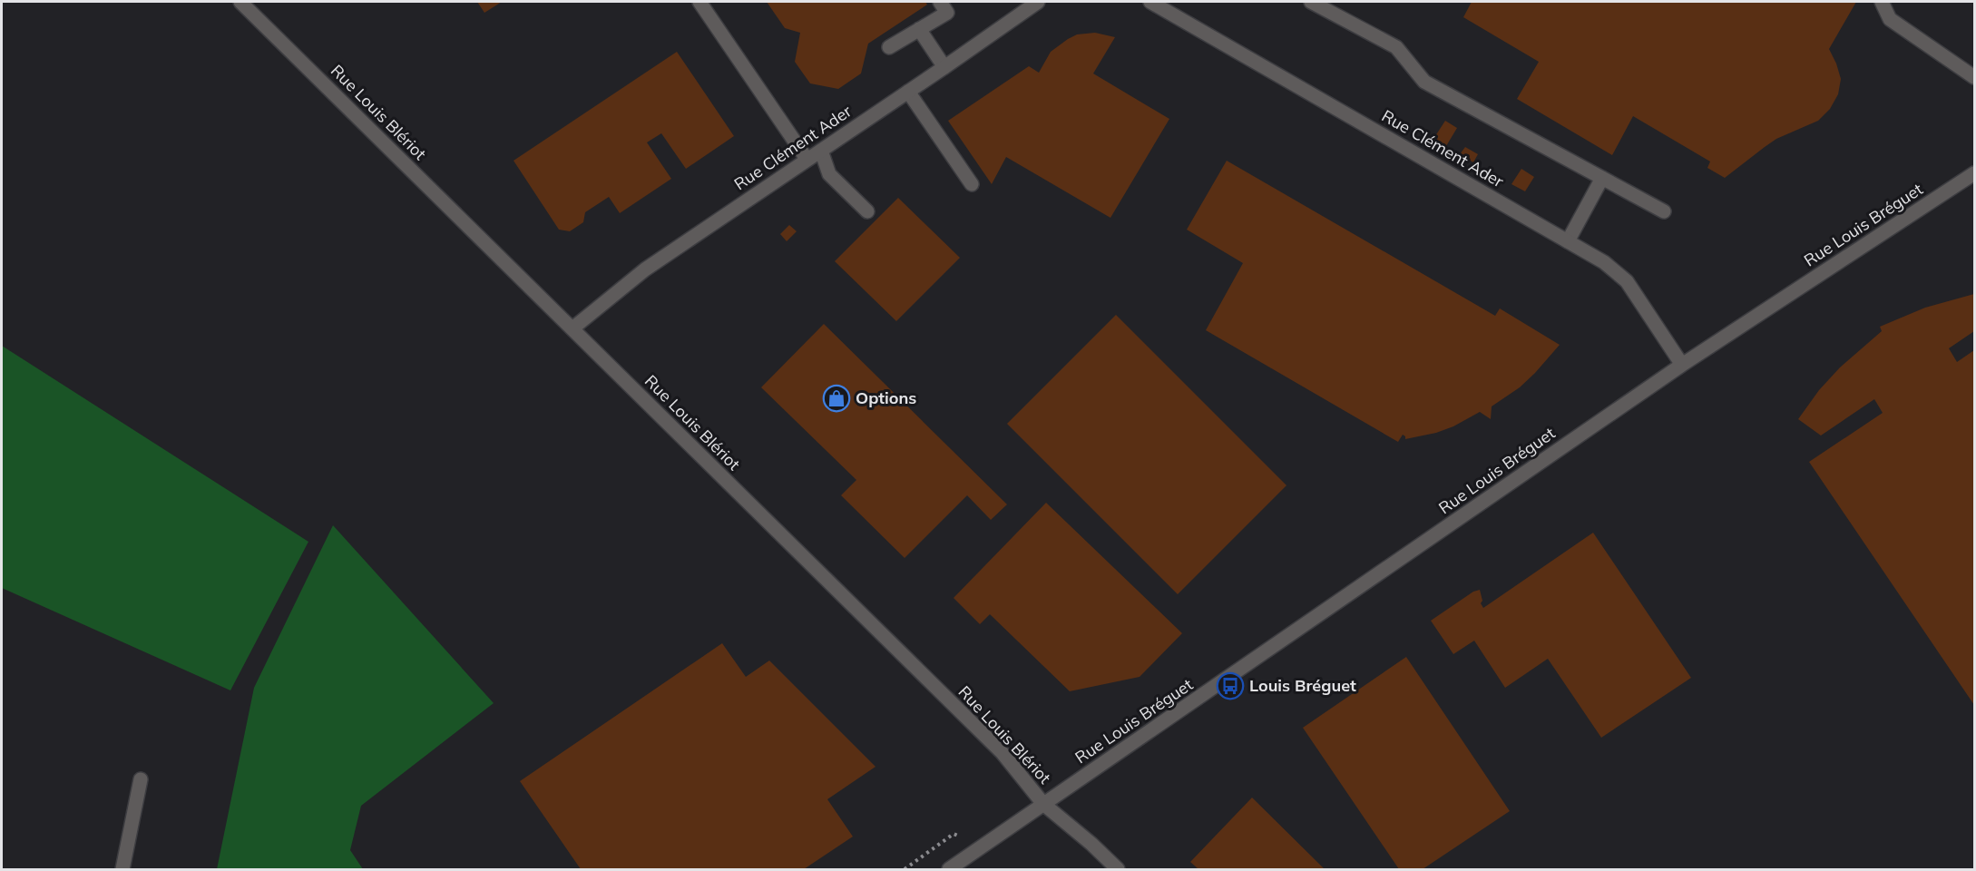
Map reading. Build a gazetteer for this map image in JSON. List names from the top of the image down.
{
  "streets": {
    "street": ["Rue Louis Blériot", "Rue Clément Ader", "Rue Louis Bréguet"]
  },
  "crossings": [
    ["Rue Louis Blériot", "Rue Clément Ader"],
    ["Rue Louis Blériot", "Rue Louis Bréguet"],
    ["Rue Clément Ader", "Rue Louis Bréguet"]
  ],
  "places": {
    "shop": ["Options"],
    "bus stop": ["Louis Bréguet"]
  }
}
